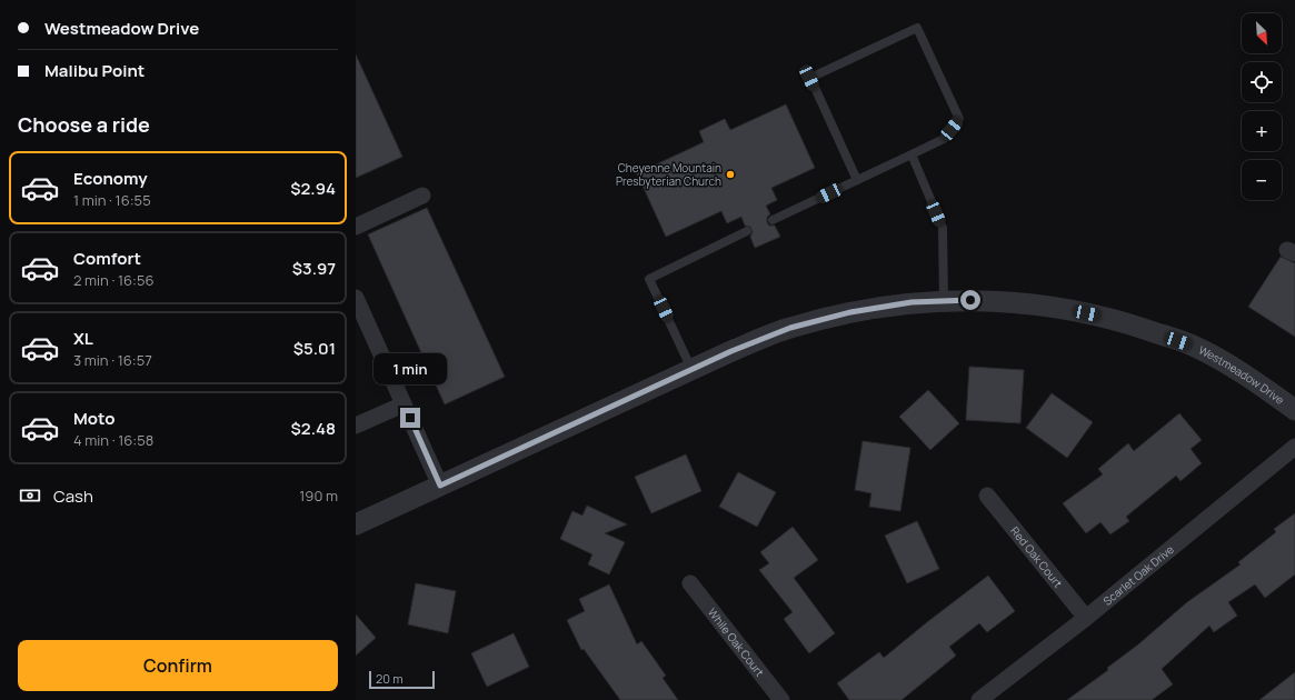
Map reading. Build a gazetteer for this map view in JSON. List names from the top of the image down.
{
  "streets": {
    "street": [
      "Westmeadow Drive",
      "Red Oak Court",
      "Scarlet Oak Drive",
      "While Oak Court"
    ]
  },
  "crossings": [
    ["Red Oak Court", "Scarlet Oak Drive"]
  ],
  "places": ["Cheyenne Mountain Presbyterian Church"],
  "scale_bar": "20 m",
  "north": "bottom right",
  "page": {
    "banner": ["Westmeadow Drive", "Malibu Point"],
    "map_buttons": ["+", "−"],
    "heading": "Choose a ride",
    "list": [
      {
        "name": "Economy",
        "note": "1 min · 16:55",
        "value": "$2.94"
      },
      {
        "name": "Comfort",
        "note": "2 min · 16:56",
        "value": "$3.97"
      },
      {
        "name": "XL",
        "note": "3 min · 16:57",
        "value": "$5.01"
      },
      {
        "name": "Moto",
        "note": "4 min · 16:58",
        "value": "$2.48"
      }
    ],
    "bubble": "1 min",
    "pay": ["Cash", "190 m"],
    "buttons": "Confirm",
    "scale": "20 m"
  }
}
